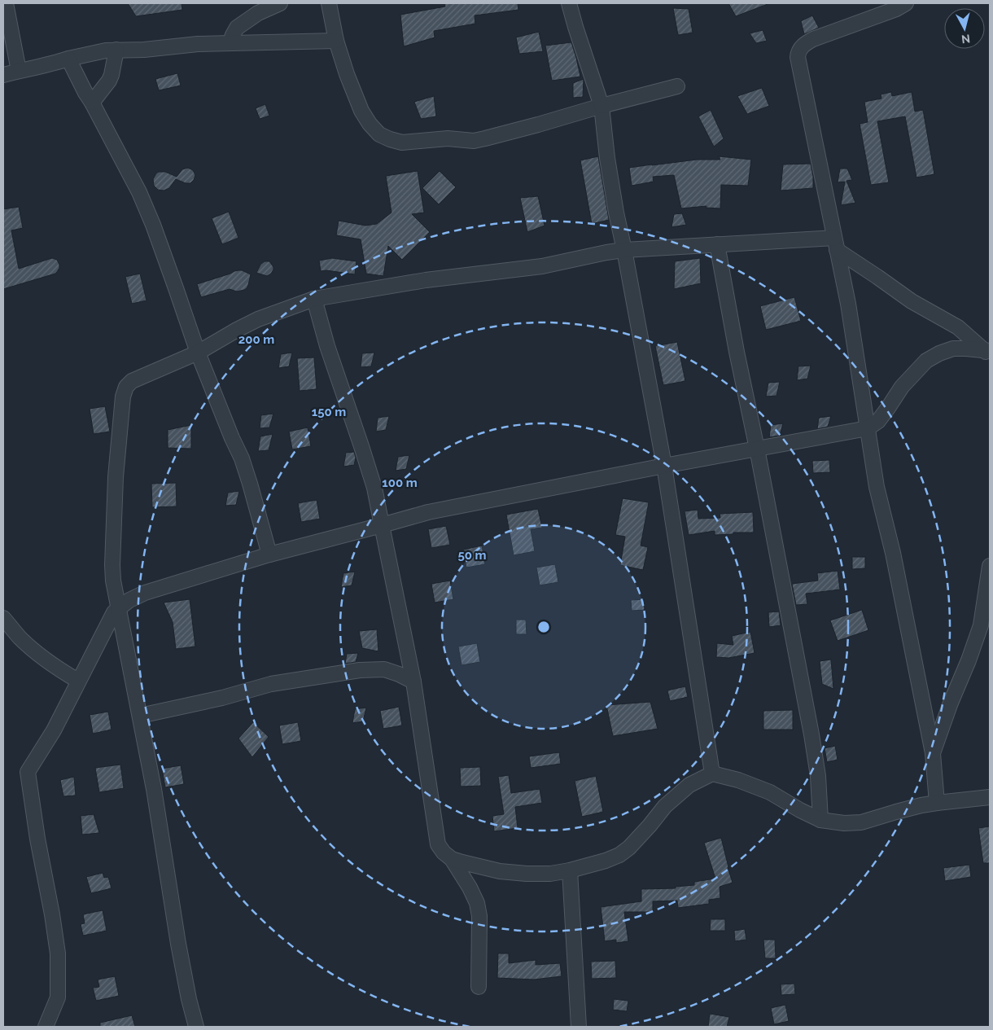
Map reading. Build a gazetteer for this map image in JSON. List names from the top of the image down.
{
  "north": "bottom",
  "rings": [
    "200 m",
    "150 m",
    "100 m",
    "50 m"
  ]
}
